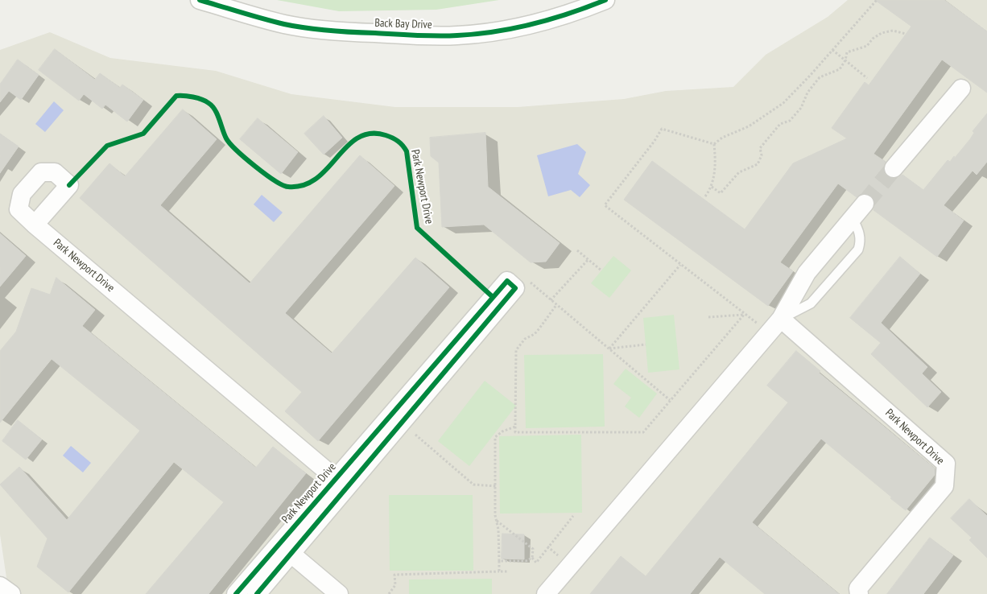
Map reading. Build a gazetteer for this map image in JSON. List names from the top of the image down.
{
  "streets": {
    "street": ["Back Bay Drive", "Park Newport Drive"]
  }
}
